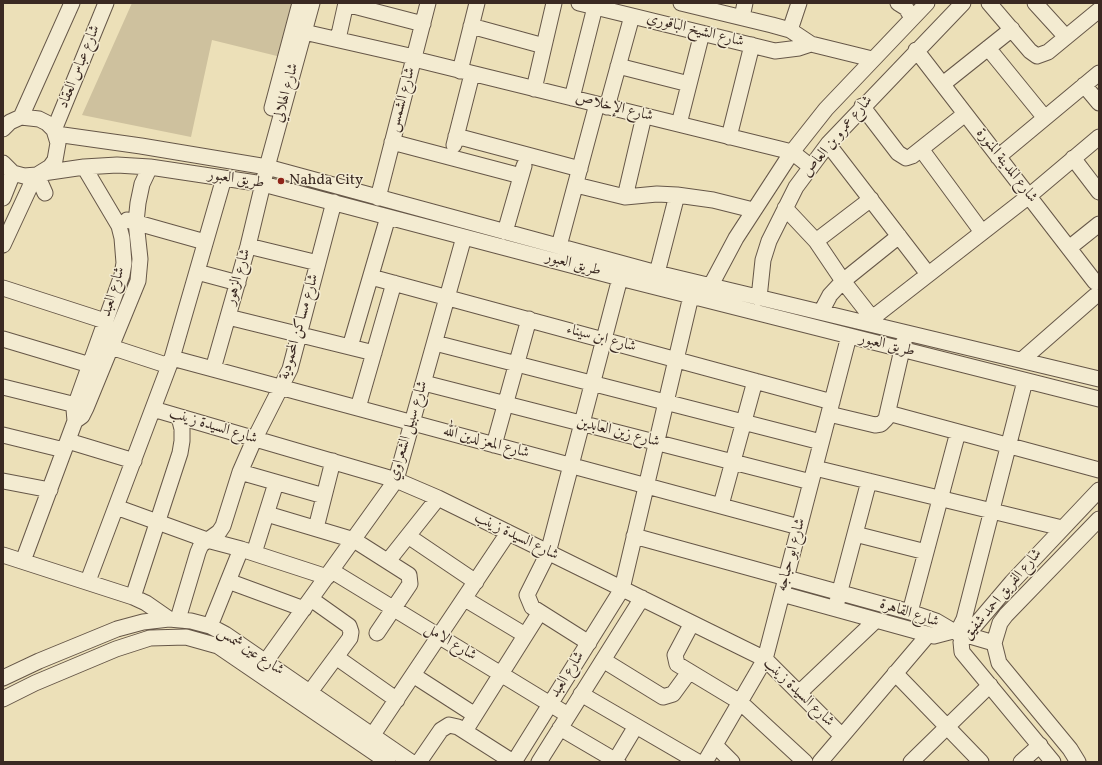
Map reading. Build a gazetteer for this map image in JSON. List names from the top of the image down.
{
  "streets": {
    "street": [
      "شارع الشيخ الباقوري",
      "شارع عباس العقاد",
      "شارع الهلالي",
      "شارع الشمس",
      "شارع الإخلاص",
      "شارع عمرو بن العاص",
      "شارع المدينة المنورة",
      "طريق العبور",
      "شارع الزهور",
      "شارع العبد",
      "شارع مساكن المحمودية",
      "شارع ابن سيناء",
      "شارع السيدة زينب",
      "شارع سبيل الشعراوي",
      "شارع زين العابدين",
      "شارع المعز لدين الله",
      "شارع ابو حباجه",
      "شارع الفريق احمد شفيق",
      "شارع القاهرة",
      "شارع الامل",
      "شارع عين شمس"
    ]
  },
  "crossings": [
    ["شارع الشيخ الباقوري", "شارع عمرو بن العاص"],
    ["شارع عباس العقاد", "طريق العبور"],
    ["شارع الهلالي", "شارع الإخلاص"],
    ["شارع الهلالي", "طريق العبور"],
    ["شارع الهلالي", "شارع الزهور"],
    ["شارع الشمس", "شارع الإخلاص"],
    ["شارع الشمس", "طريق العبور"],
    ["شارع الإخلاص", "شارع عمرو بن العاص"],
    ["شارع عمرو بن العاص", "شارع المدينة المنورة"],
    ["شارع عمرو بن العاص", "طريق العبور"],
    ["طريق العبور", "شارع الزهور"],
    ["طريق العبور", "شارع العبد"],
    ["طريق العبور", "شارع مساكن المحمودية"],
    ["طريق العبور", "شارع سبيل الشعراوي"],
    ["طريق العبور", "شارع ابو حباجه"],
    ["شارع الزهور", "شارع المعز لدين الله"],
    ["شارع العبد", "شارع ابن سيناء"],
    ["شارع العبد", "شارع السيدة زينب"],
    ["شارع العبد", "شارع زين العابدين"],
    ["شارع العبد", "شارع المعز لدين الله"],
    ["شارع العبد", "شارع القاهرة"],
    ["شارع العبد", "شارع الامل"],
    ["شارع مساكن المحمودية", "شارع السيدة زينب"],
    ["شارع مساكن المحمودية", "شارع المعز لدين الله"],
    ["شارع مساكن المحمودية", "شارع الامل"],
    ["شارع مساكن المحمودية", "شارع عين شمس"],
    ["شارع ابن سيناء", "شارع سبيل الشعراوي"],
    ["شارع ابن سيناء", "شارع ابو حباجه"],
    ["شارع السيدة زينب", "شارع سبيل الشعراوي"],
    ["شارع السيدة زينب", "شارع ابو حباجه"],
    ["شارع سبيل الشعراوي", "شارع زين العابدين"],
    ["شارع سبيل الشعراوي", "شارع المعز لدين الله"],
    ["شارع سبيل الشعراوي", "شارع الامل"],
    ["شارع سبيل الشعراوي", "شارع عين شمس"],
    ["شارع زين العابدين", "شارع ابو حباجه"],
    ["شارع زين العابدين", "شارع الفريق احمد شفيق"],
    ["شارع المعز لدين الله", "شارع ابو حباجه"],
    ["شارع ابو حباجه", "شارع القاهرة"],
    ["شارع الفريق احمد شفيق", "شارع القاهرة"]
  ],
  "places": ["Nahda City"]
}
